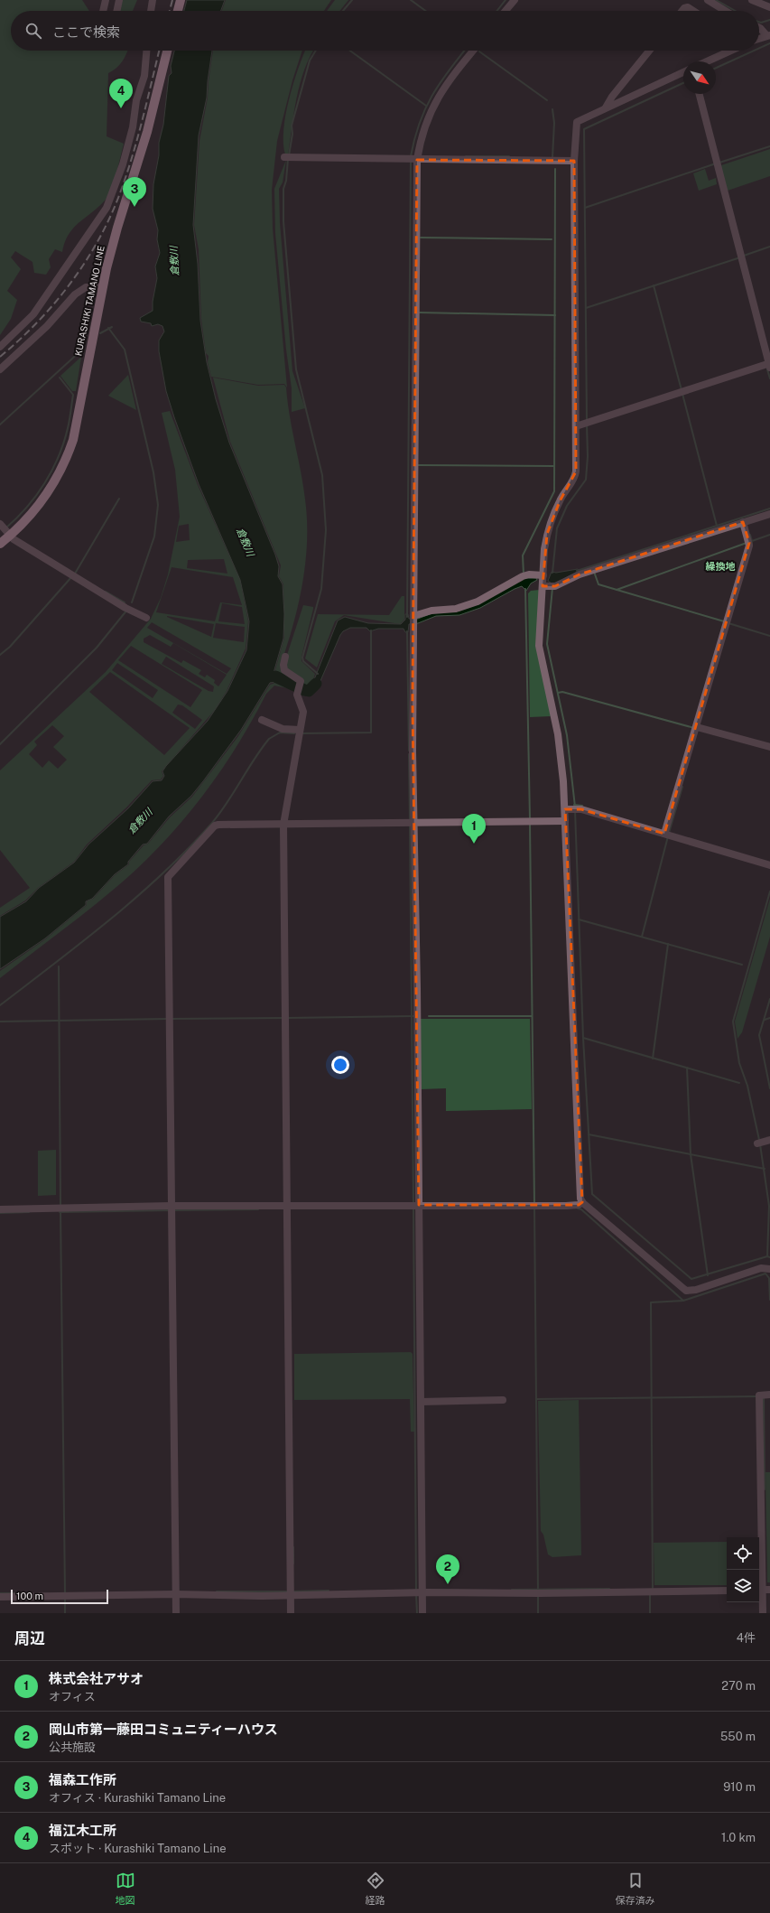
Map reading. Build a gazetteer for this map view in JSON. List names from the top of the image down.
{
  "streets": {
    "main road": ["KURASHIKI TAMANO LINE"]
  },
  "districts": ["繰換地"],
  "water": ["倉敷川"],
  "scale_bar": "100 m",
  "north": "bottom right",
  "page": {
    "search": "ここで検索",
    "pins": [
      "4",
      "3",
      "1",
      "2"
    ],
    "scale": "100 m",
    "heading": ["周辺", "4件"],
    "list": [
      {
        "mark": "1",
        "name": "株式会社アサオ",
        "note": "オフィス",
        "value": "270 m"
      },
      {
        "mark": "2",
        "name": "岡山市第一藤田コミュニティーハウス",
        "note": "公共施設",
        "value": "550 m"
      },
      {
        "mark": "3",
        "name": "福森工作所",
        "note": "オフィス · Kurashiki Tamano Line",
        "value": "910 m"
      },
      {
        "mark": "4",
        "name": "福江木工所",
        "note": "スポット · Kurashiki Tamano Line",
        "value": "1.0 km"
      }
    ],
    "nav": ["地図", "経路", "保存済み"]
  }
}
